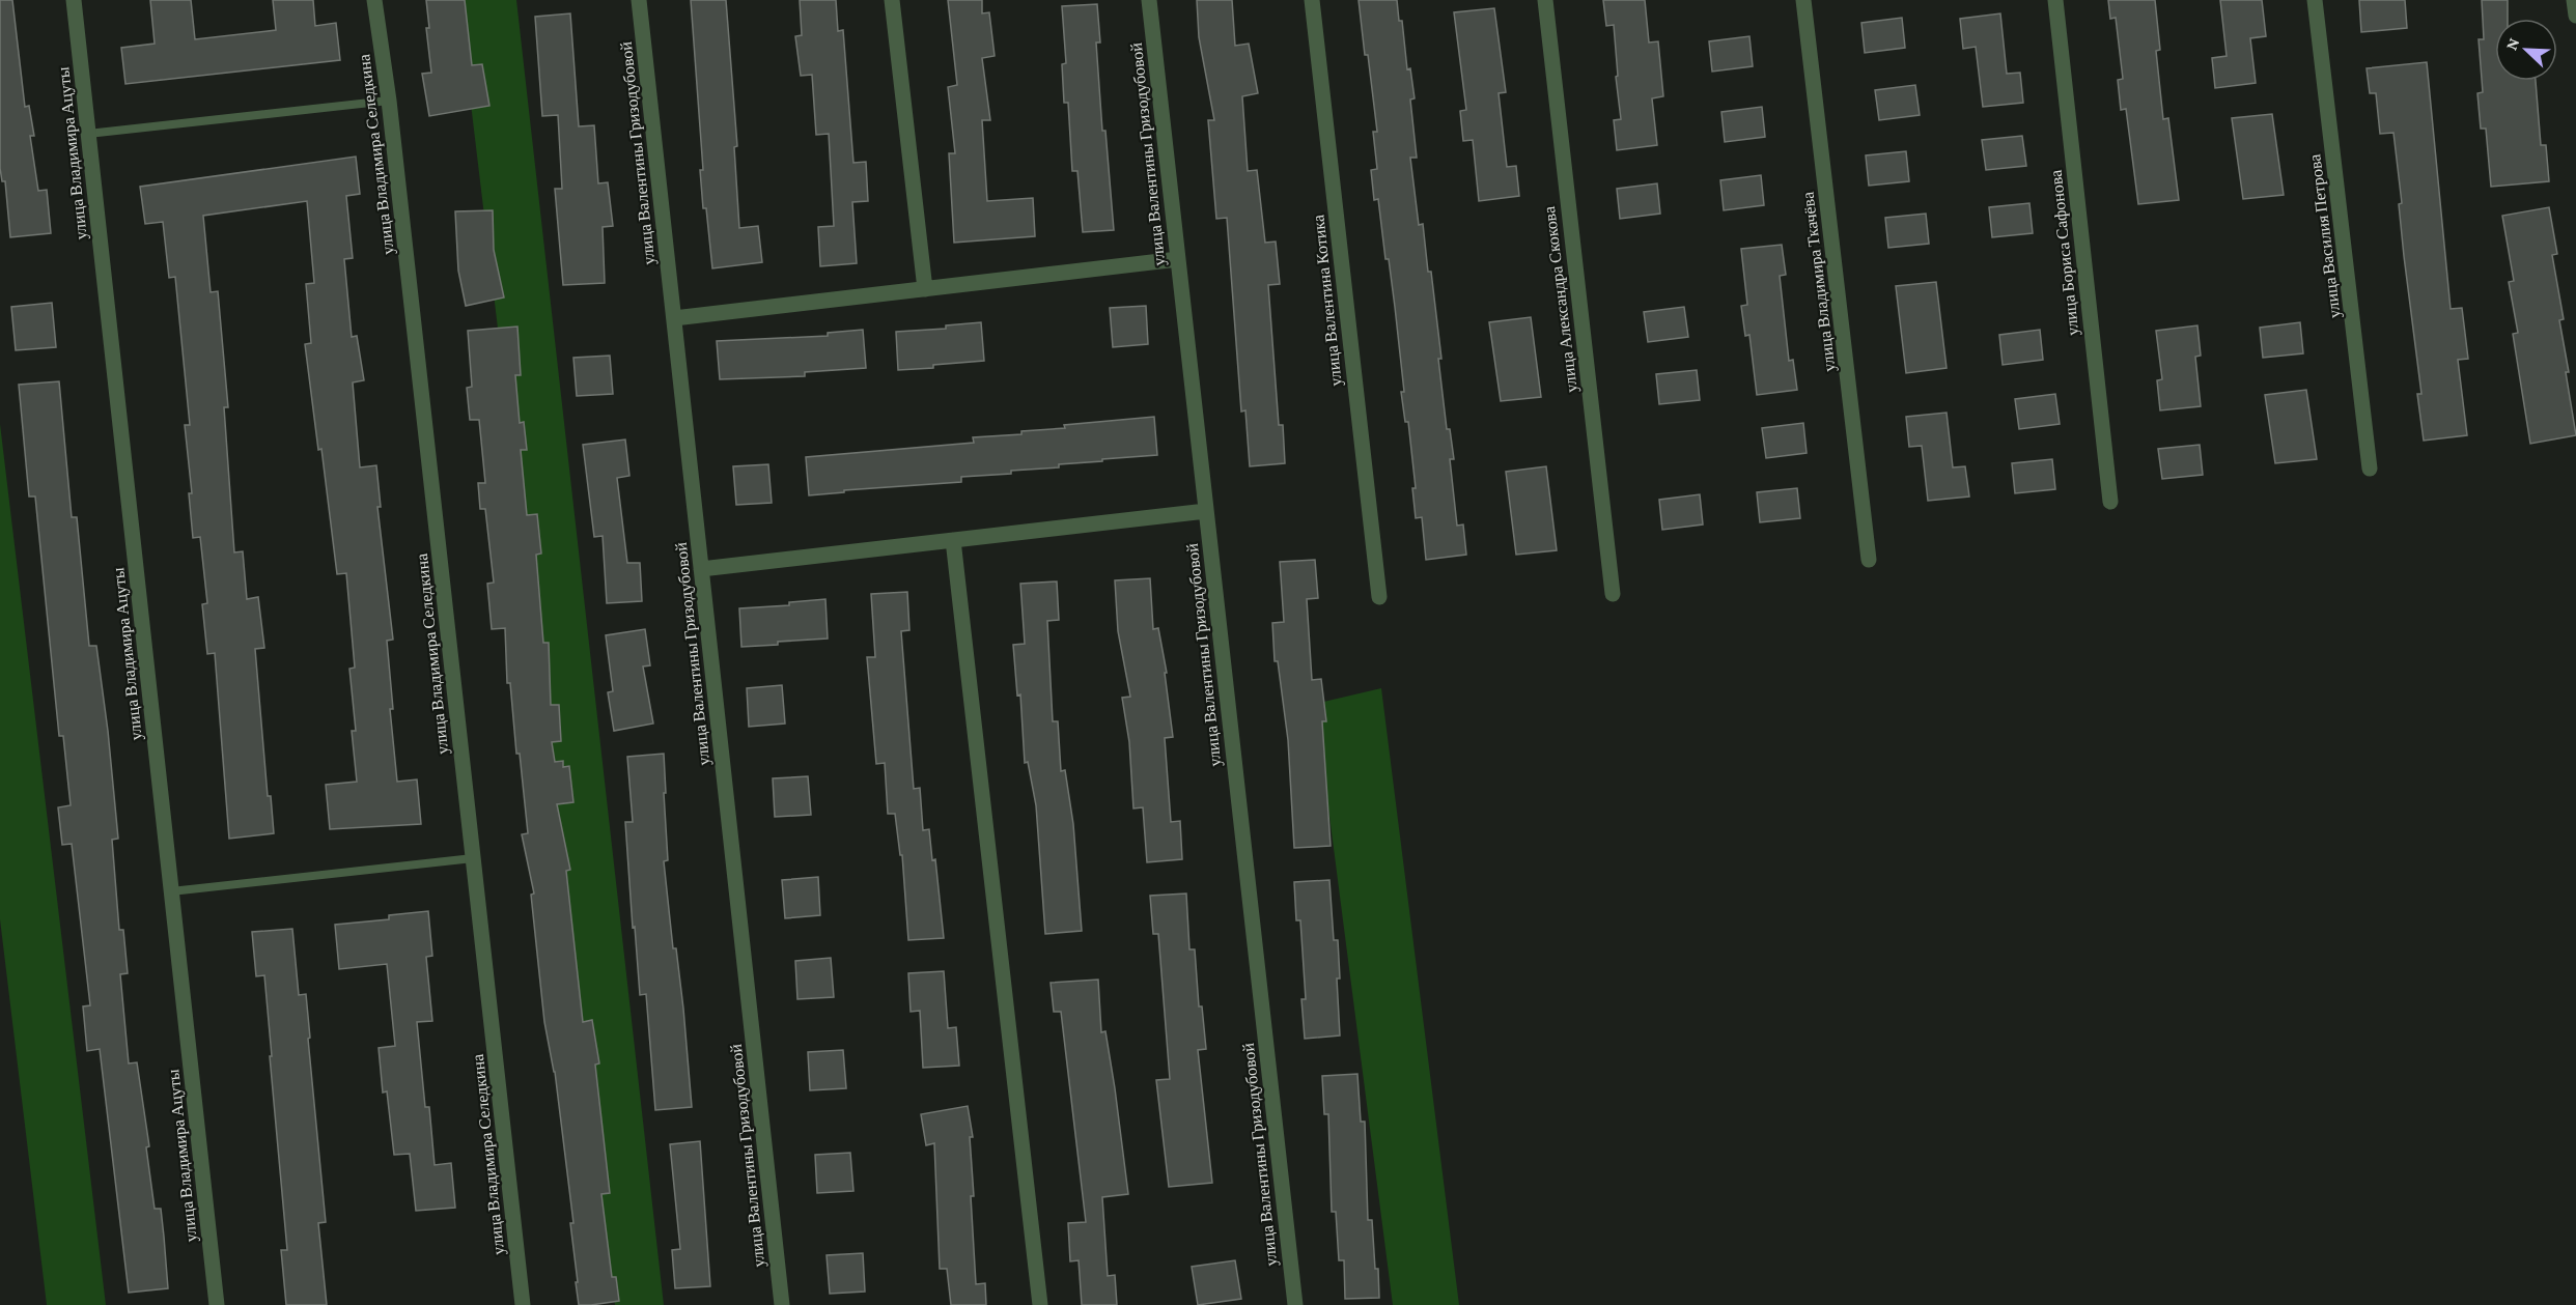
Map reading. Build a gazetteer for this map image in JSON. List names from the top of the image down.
{
  "streets": {
    "street": [
      "улица Владимира Ацуты",
      "улица Валентины Гризодубовой",
      "улица Владимира Селедкина",
      "улица Василия Петрова",
      "улица Бориса Сафонова",
      "улица Владимира Ткачёва",
      "улица Александра Скокова",
      "улица Валентина Котика"
    ]
  },
  "north": "top left"
}
